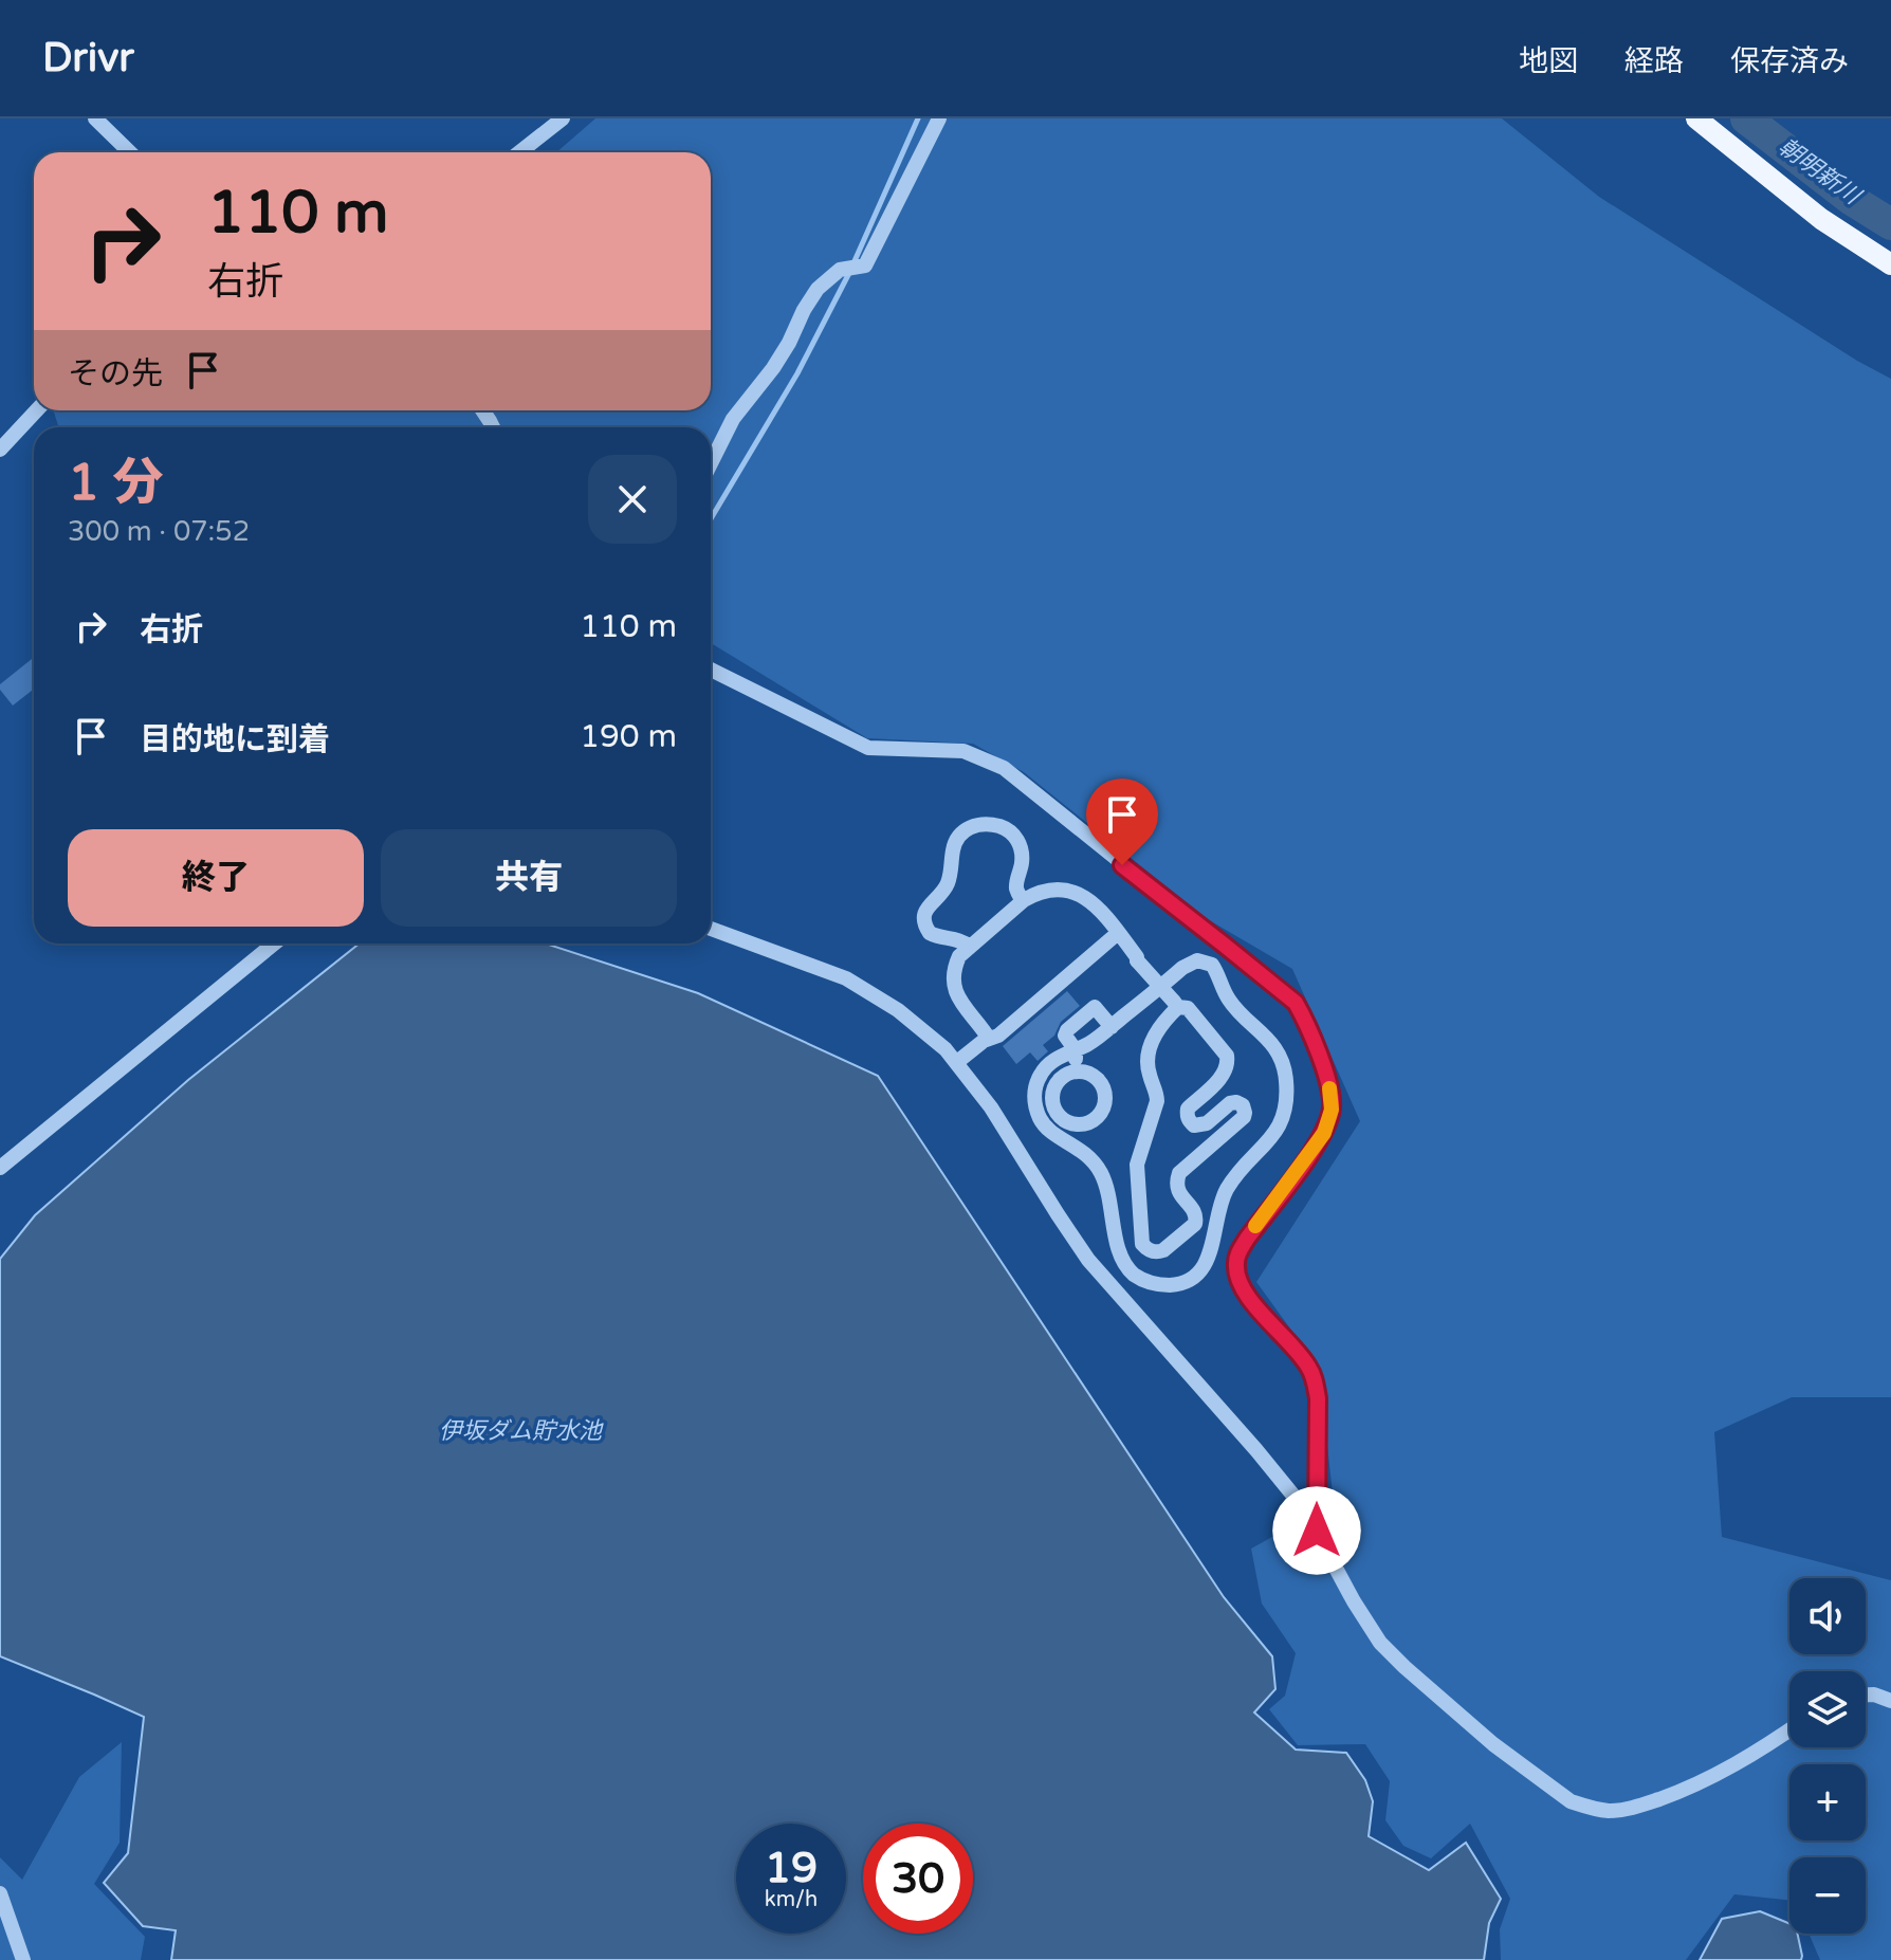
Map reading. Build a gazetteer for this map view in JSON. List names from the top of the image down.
{
  "water": ["朝明新川", "伊坂ダム貯水池"],
  "page": {
    "header": "Drivr",
    "nav": ["地図", "経路", "保存済み"],
    "turn": ["110 m", "右折"],
    "then": "その先",
    "heading": ["1 分", "300 m · 07:52"],
    "list": [
      {
        "name": "右折",
        "value": "110 m"
      },
      {
        "name": "目的地に到着",
        "value": "190 m"
      }
    ],
    "buttons": ["終了", "共有"],
    "map_buttons": ["+", "−"],
    "speed": "19 km/h",
    "limit": "30"
  }
}
